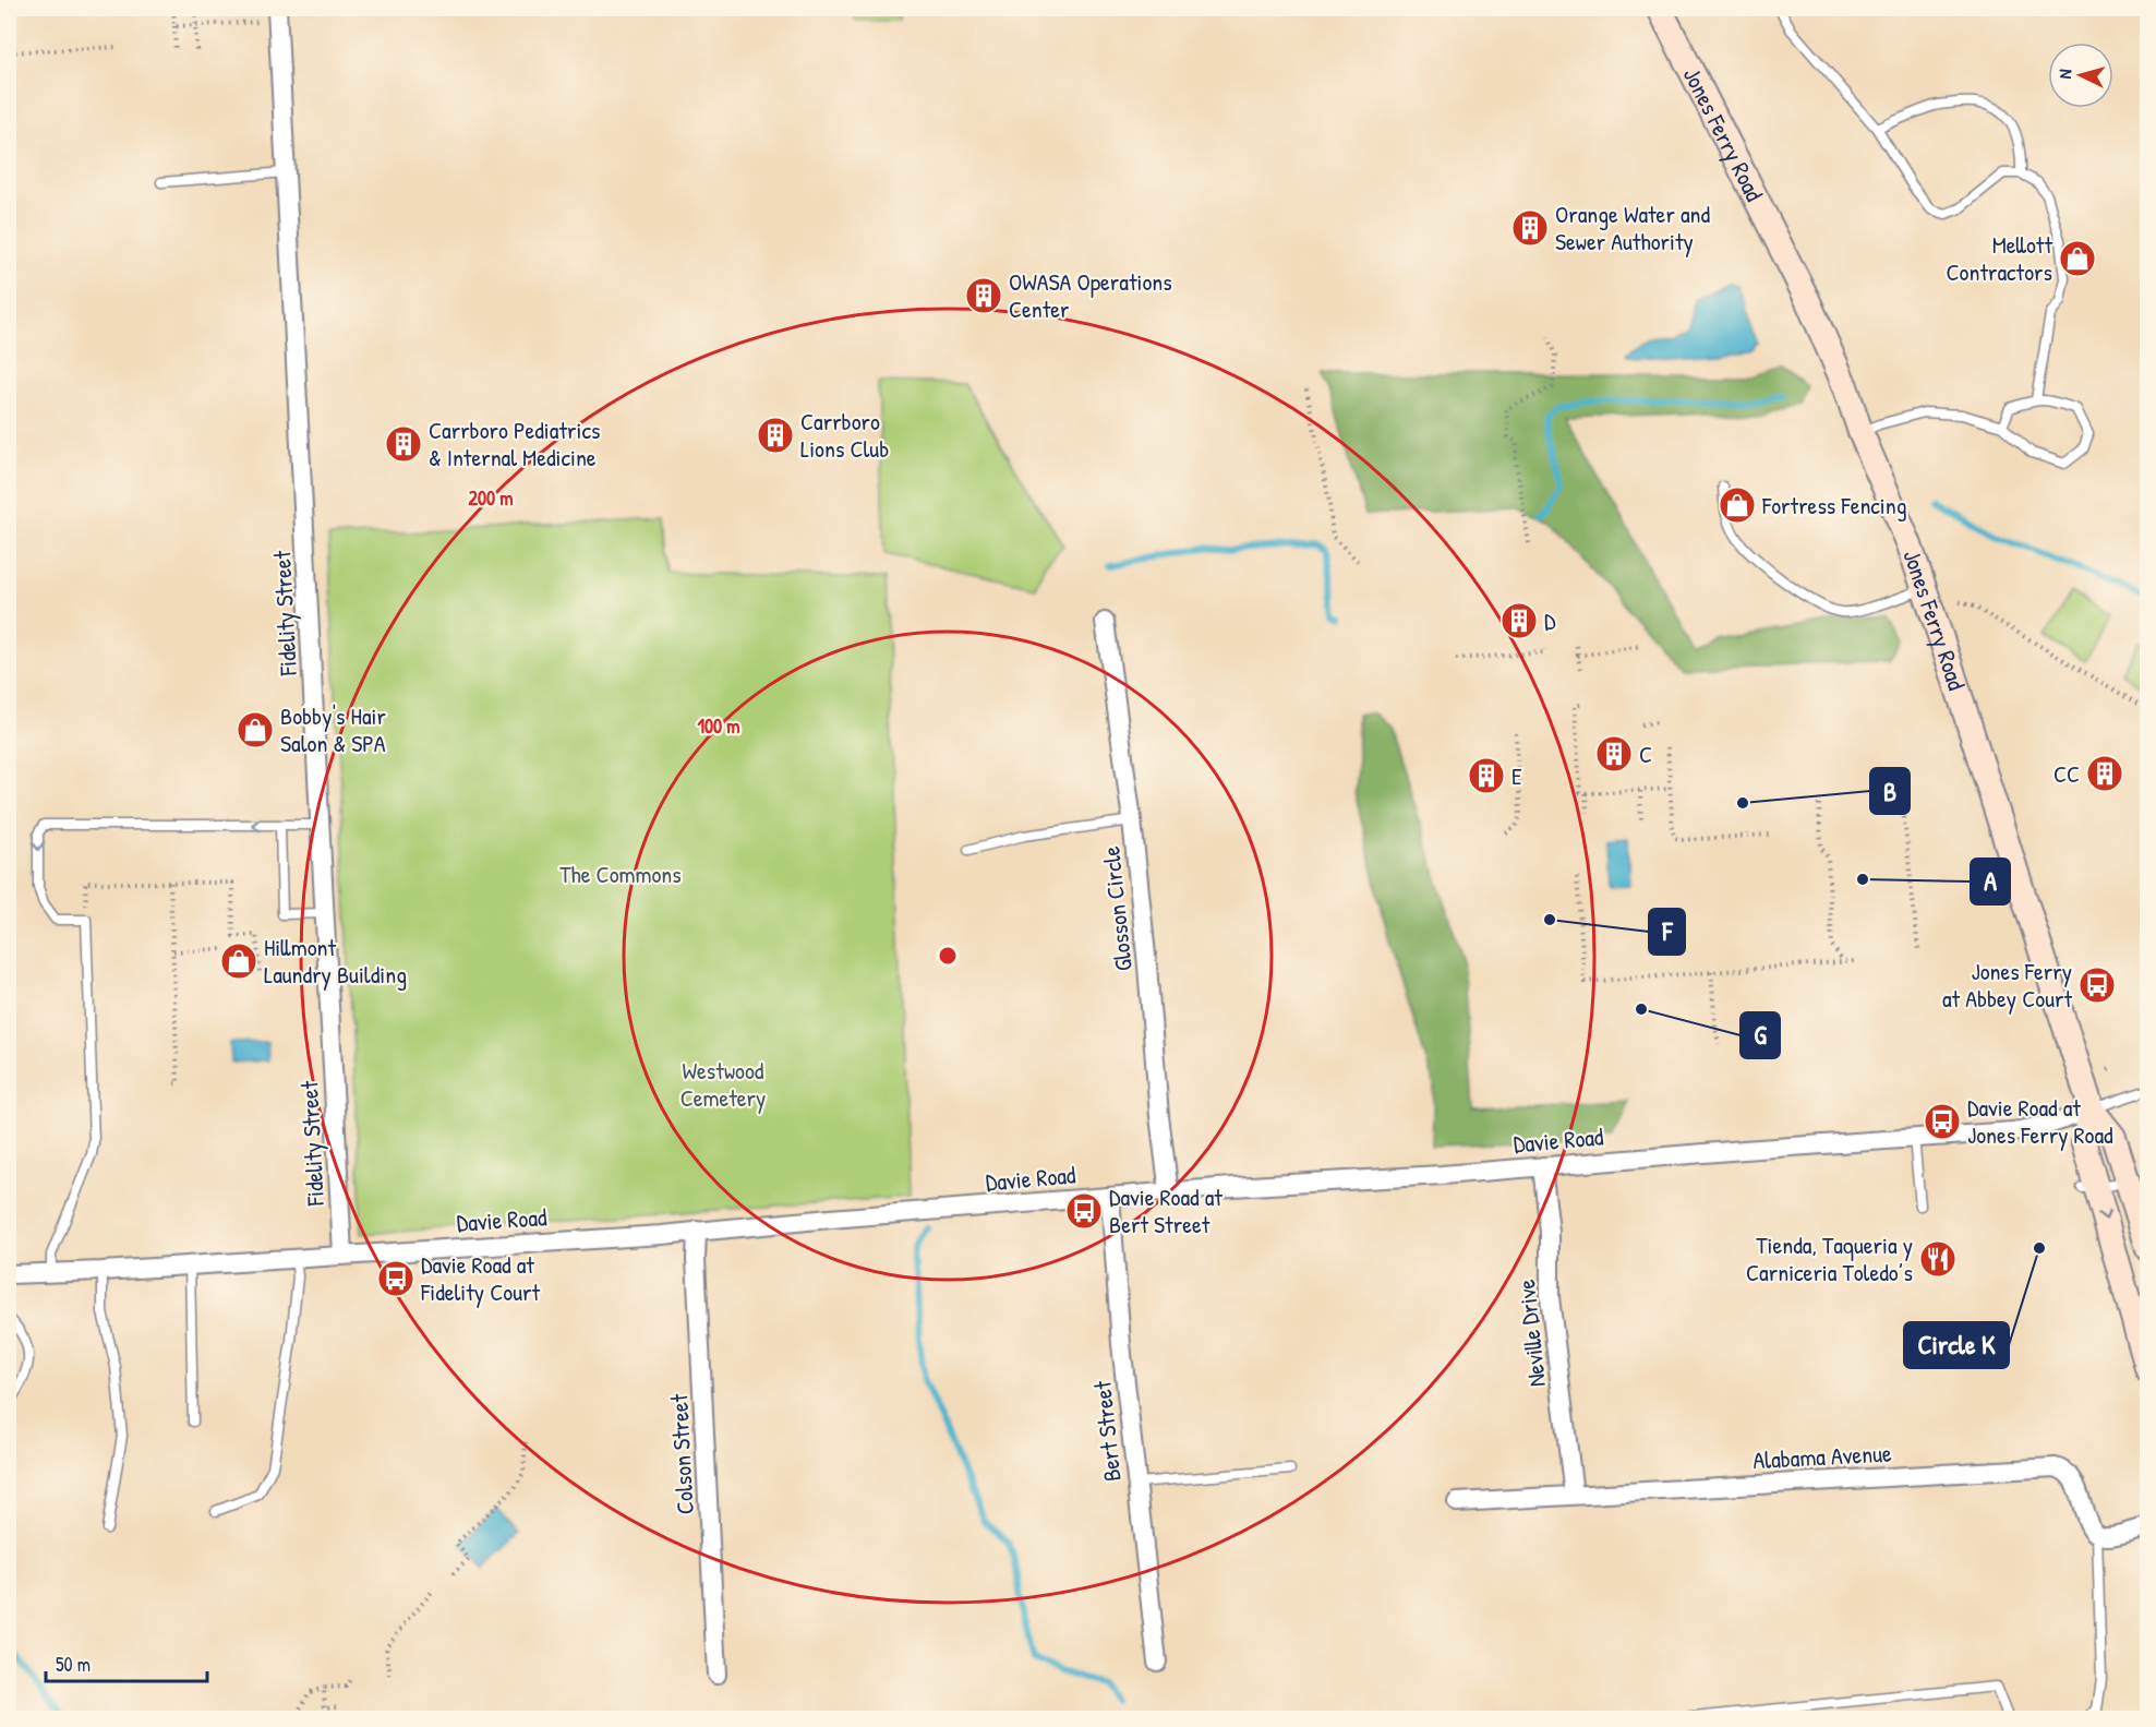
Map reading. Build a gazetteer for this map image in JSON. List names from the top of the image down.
{
  "streets": {
    "main road": ["Jones Ferry Road"],
    "street": [
      "Fidelity Street",
      "Glosson Circle",
      "Davie Road",
      "Neville Drive",
      "Bert Street",
      "Colson Street",
      "Alabama Avenue"
    ]
  },
  "crossings": [
    ["Jones Ferry Road", "Davie Road"],
    ["Fidelity Street", "Davie Road"],
    ["Glosson Circle", "Davie Road"],
    ["Davie Road", "Neville Drive"],
    ["Davie Road", "Bert Street"],
    ["Davie Road", "Colson Street"],
    ["Neville Drive", "Alabama Avenue"]
  ],
  "parks": ["The Commons", "Westwood Cemetery"],
  "places": {
    "building": [
      "Orange Water and Sewer Authority",
      "OWASA Operations Center",
      "Carrboro Lions Club",
      "Carrboro Pediatrics & Internal Medicine",
      "D",
      "C",
      "CC",
      "E"
    ],
    "shop": [
      "Mellott Contractors",
      "Fortress Fencing",
      "Bobby's Hair Salon & SPA",
      "Hillmont Laundry Building"
    ],
    "other": [
      "B",
      "A",
      "F",
      "G",
      "Circle K"
    ],
    "bus stop": [
      "Jones Ferry at Abbey Court",
      "Davie Road at Jones Ferry Road",
      "Davie Road at Bert Street",
      "Davie Road at Fidelity Court"
    ],
    "restaurant": ["Tienda, Taqueria y Carniceria Toledo’s"]
  },
  "scale_bar": "50 m",
  "north": "left",
  "rings": ["200 m", "100 m"]
}
